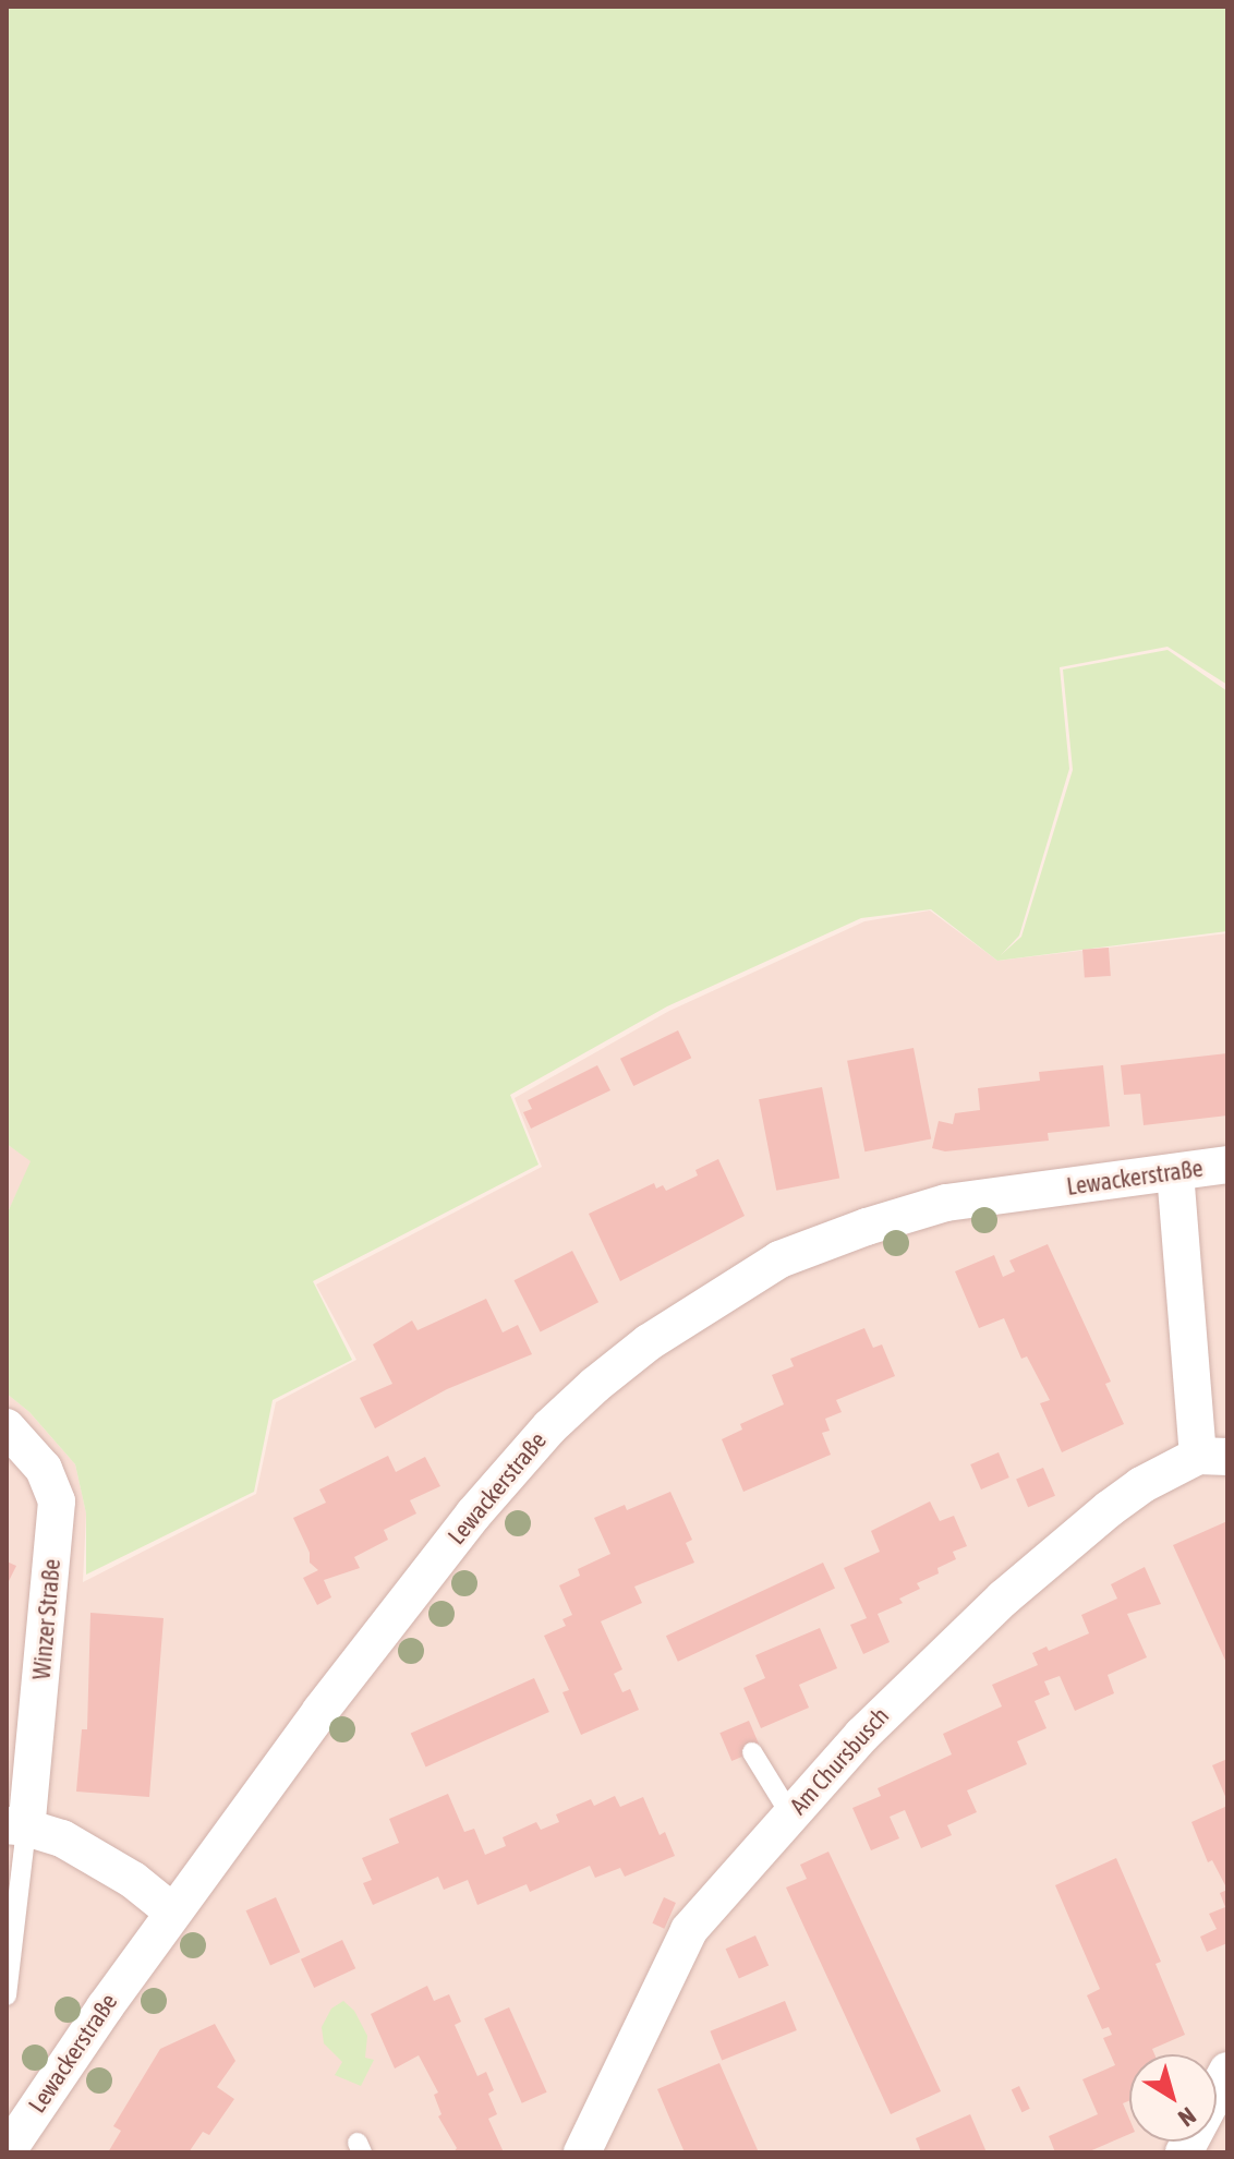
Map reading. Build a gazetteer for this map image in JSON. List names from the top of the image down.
{
  "streets": {
    "street": ["Lewackerstraße", "Winzer Straße", "Am Chursbusch"]
  },
  "crossings": [
    ["Lewackerstraße", "Am Chursbusch"]
  ],
  "north": "bottom right"
}
